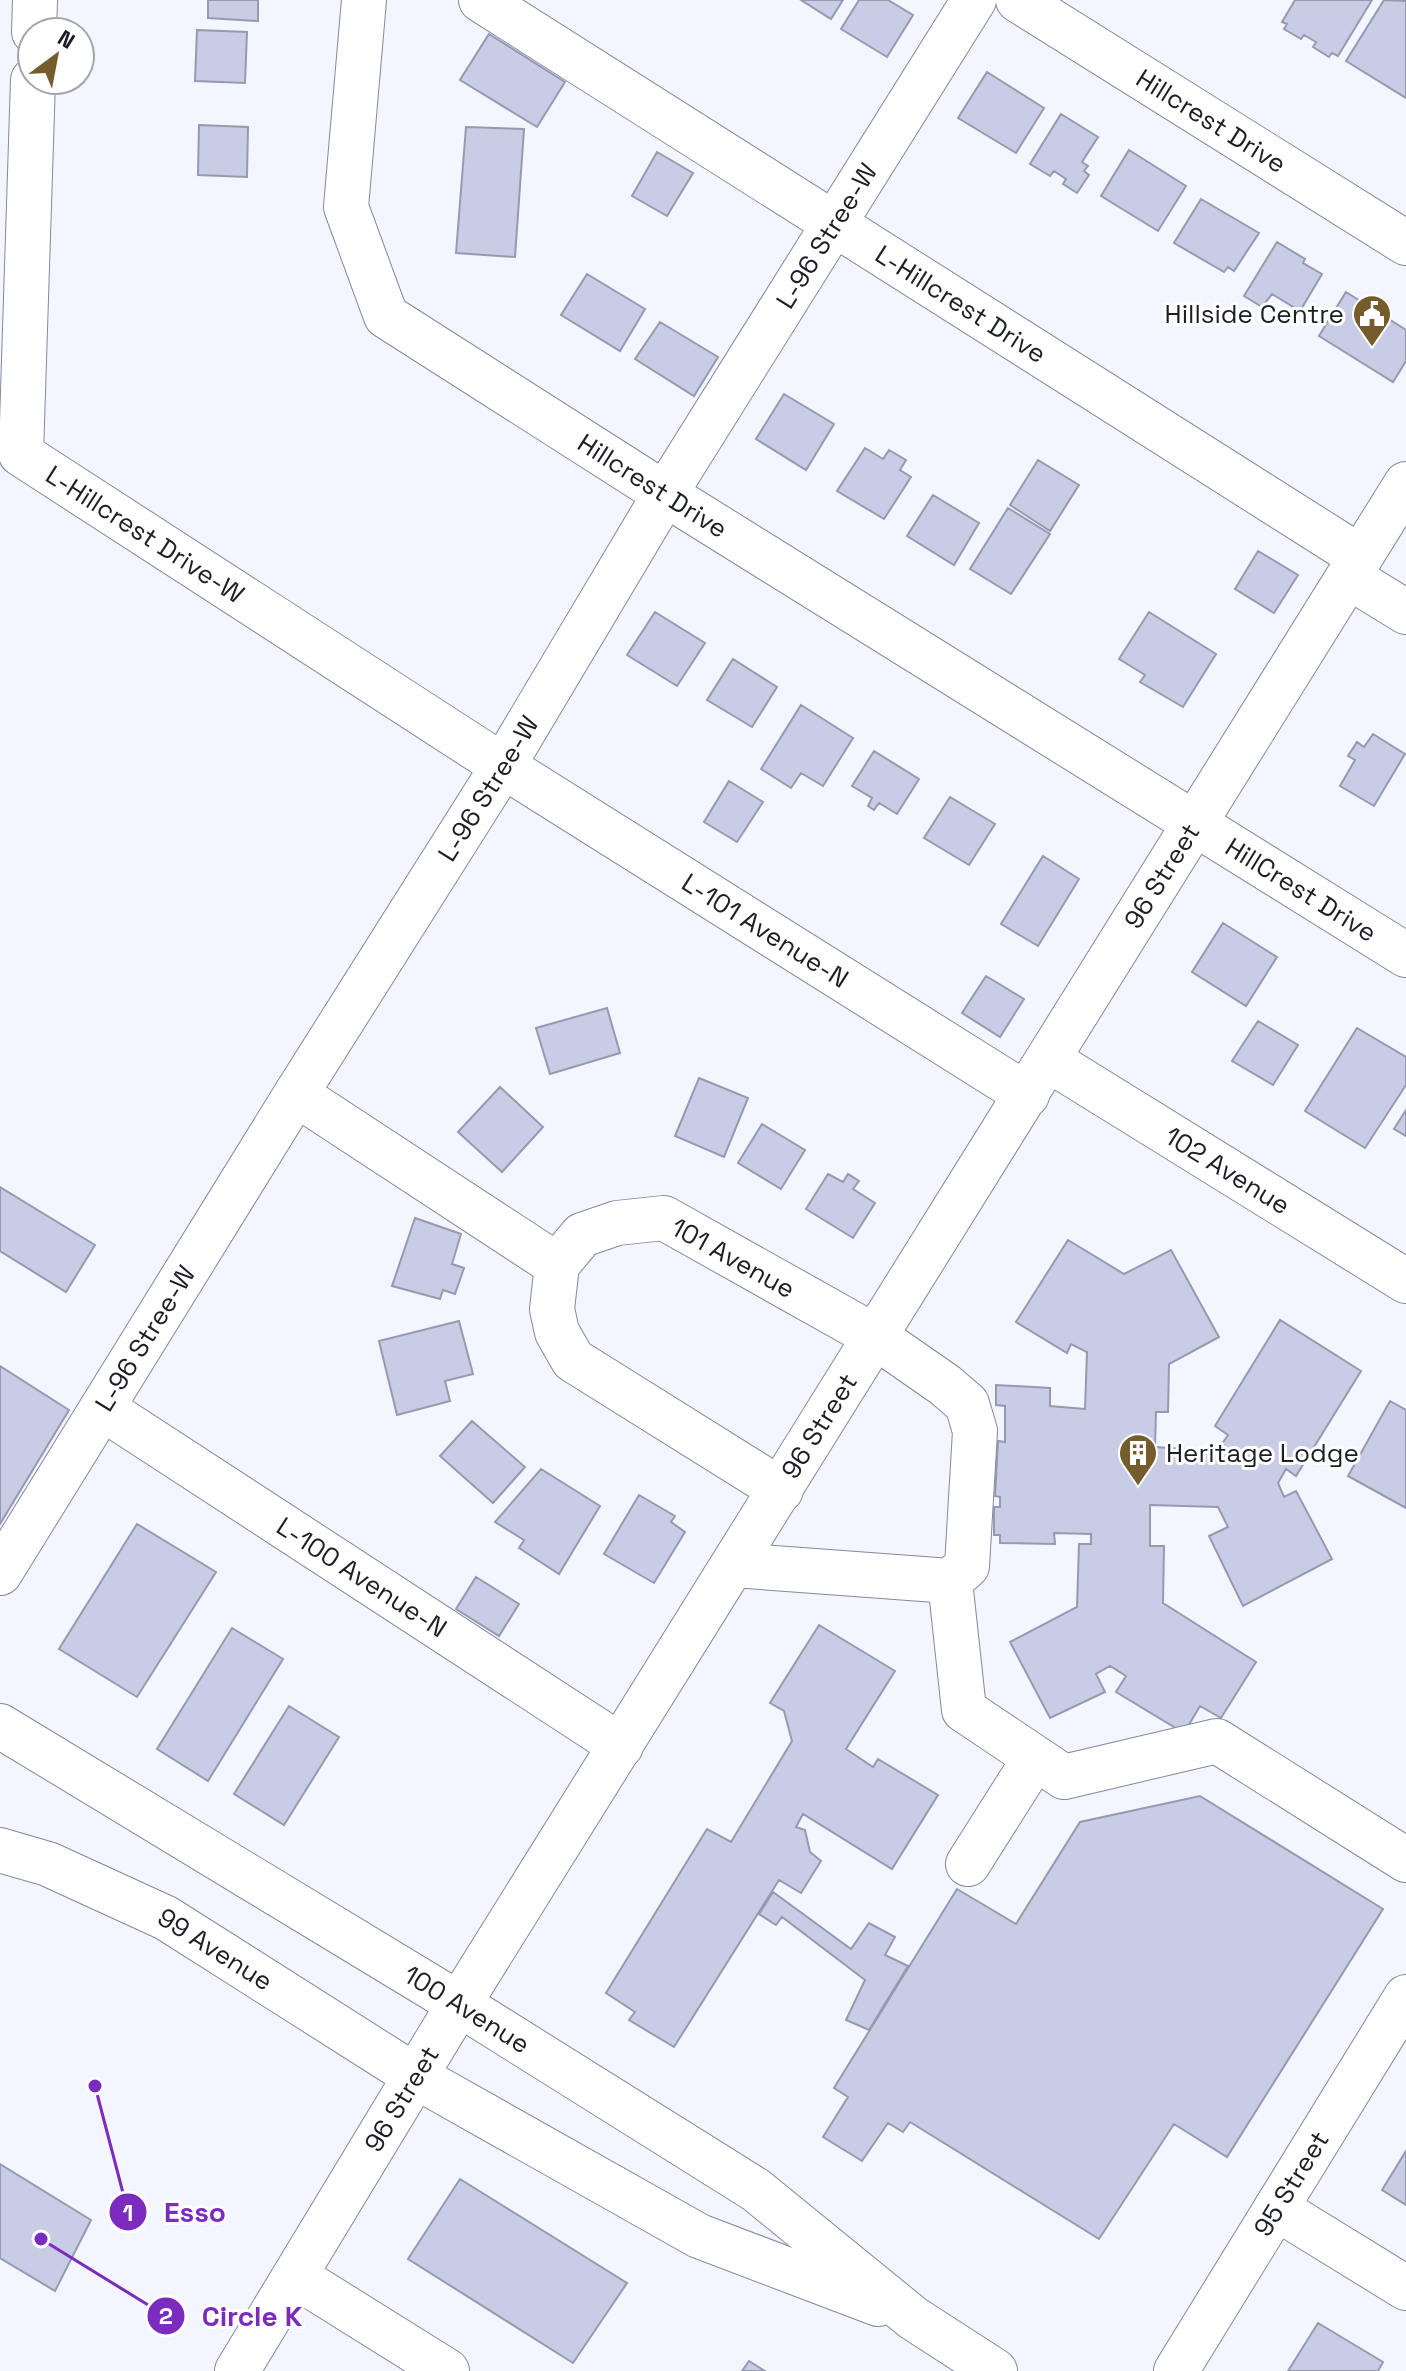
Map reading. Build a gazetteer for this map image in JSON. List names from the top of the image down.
{
  "streets": {
    "street": [
      "Hillcrest Drive",
      "L-96 Stree-W",
      "L-Hillcrest Drive",
      "L-Hillcrest Drive-W",
      "96 Street",
      "HillCrest Drive",
      "L-101 Avenue-N",
      "102 Avenue",
      "101 Avenue",
      "L-100 Avenue-N",
      "99 Avenue",
      "100 Avenue",
      "95 Street"
    ]
  },
  "crossings": [
    ["Hillcrest Drive", "L-96 Stree-W"],
    ["Hillcrest Drive", "96 Street"],
    ["Hillcrest Drive", "HillCrest Drive"],
    ["L-96 Stree-W", "L-Hillcrest Drive"],
    ["L-96 Stree-W", "L-Hillcrest Drive-W"],
    ["L-96 Stree-W", "L-101 Avenue-N"],
    ["L-96 Stree-W", "L-100 Avenue-N"],
    ["L-Hillcrest Drive", "96 Street"],
    ["L-Hillcrest Drive-W", "L-101 Avenue-N"],
    ["96 Street", "HillCrest Drive"],
    ["96 Street", "L-101 Avenue-N"],
    ["96 Street", "102 Avenue"],
    ["96 Street", "101 Avenue"],
    ["96 Street", "L-100 Avenue-N"],
    ["96 Street", "99 Avenue"],
    ["96 Street", "100 Avenue"],
    ["L-101 Avenue-N", "102 Avenue"],
    ["99 Avenue", "100 Avenue"]
  ],
  "places": {
    "public building": ["Hillside Centre"],
    "building": ["Heritage Lodge"],
    "other": ["Esso", "Circle K"]
  },
  "north": "top right"
}
